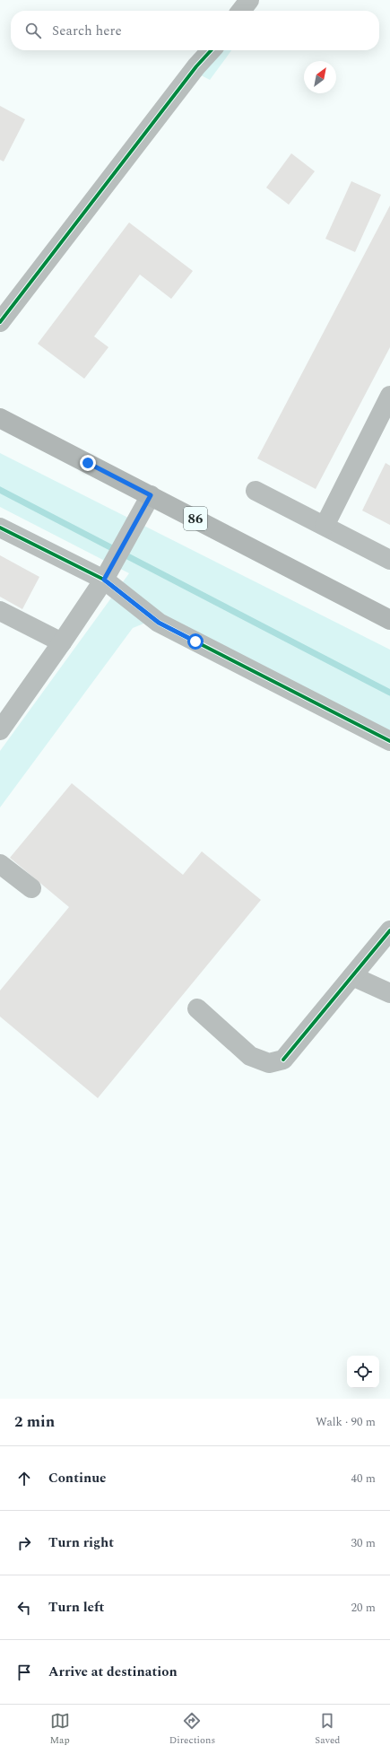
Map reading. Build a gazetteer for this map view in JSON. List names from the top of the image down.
{
  "streets": {
    "main road": ["86"]
  },
  "north": "top right",
  "page": {
    "search": "Search here",
    "heading": ["2 min", "Walk · 90 m"],
    "list": [
      ["Continue", "40 m"],
      ["Turn right", "30 m"],
      ["Turn left", "20 m"],
      "Arrive at destination"
    ],
    "nav": ["Map", "Directions", "Saved"]
  }
}
